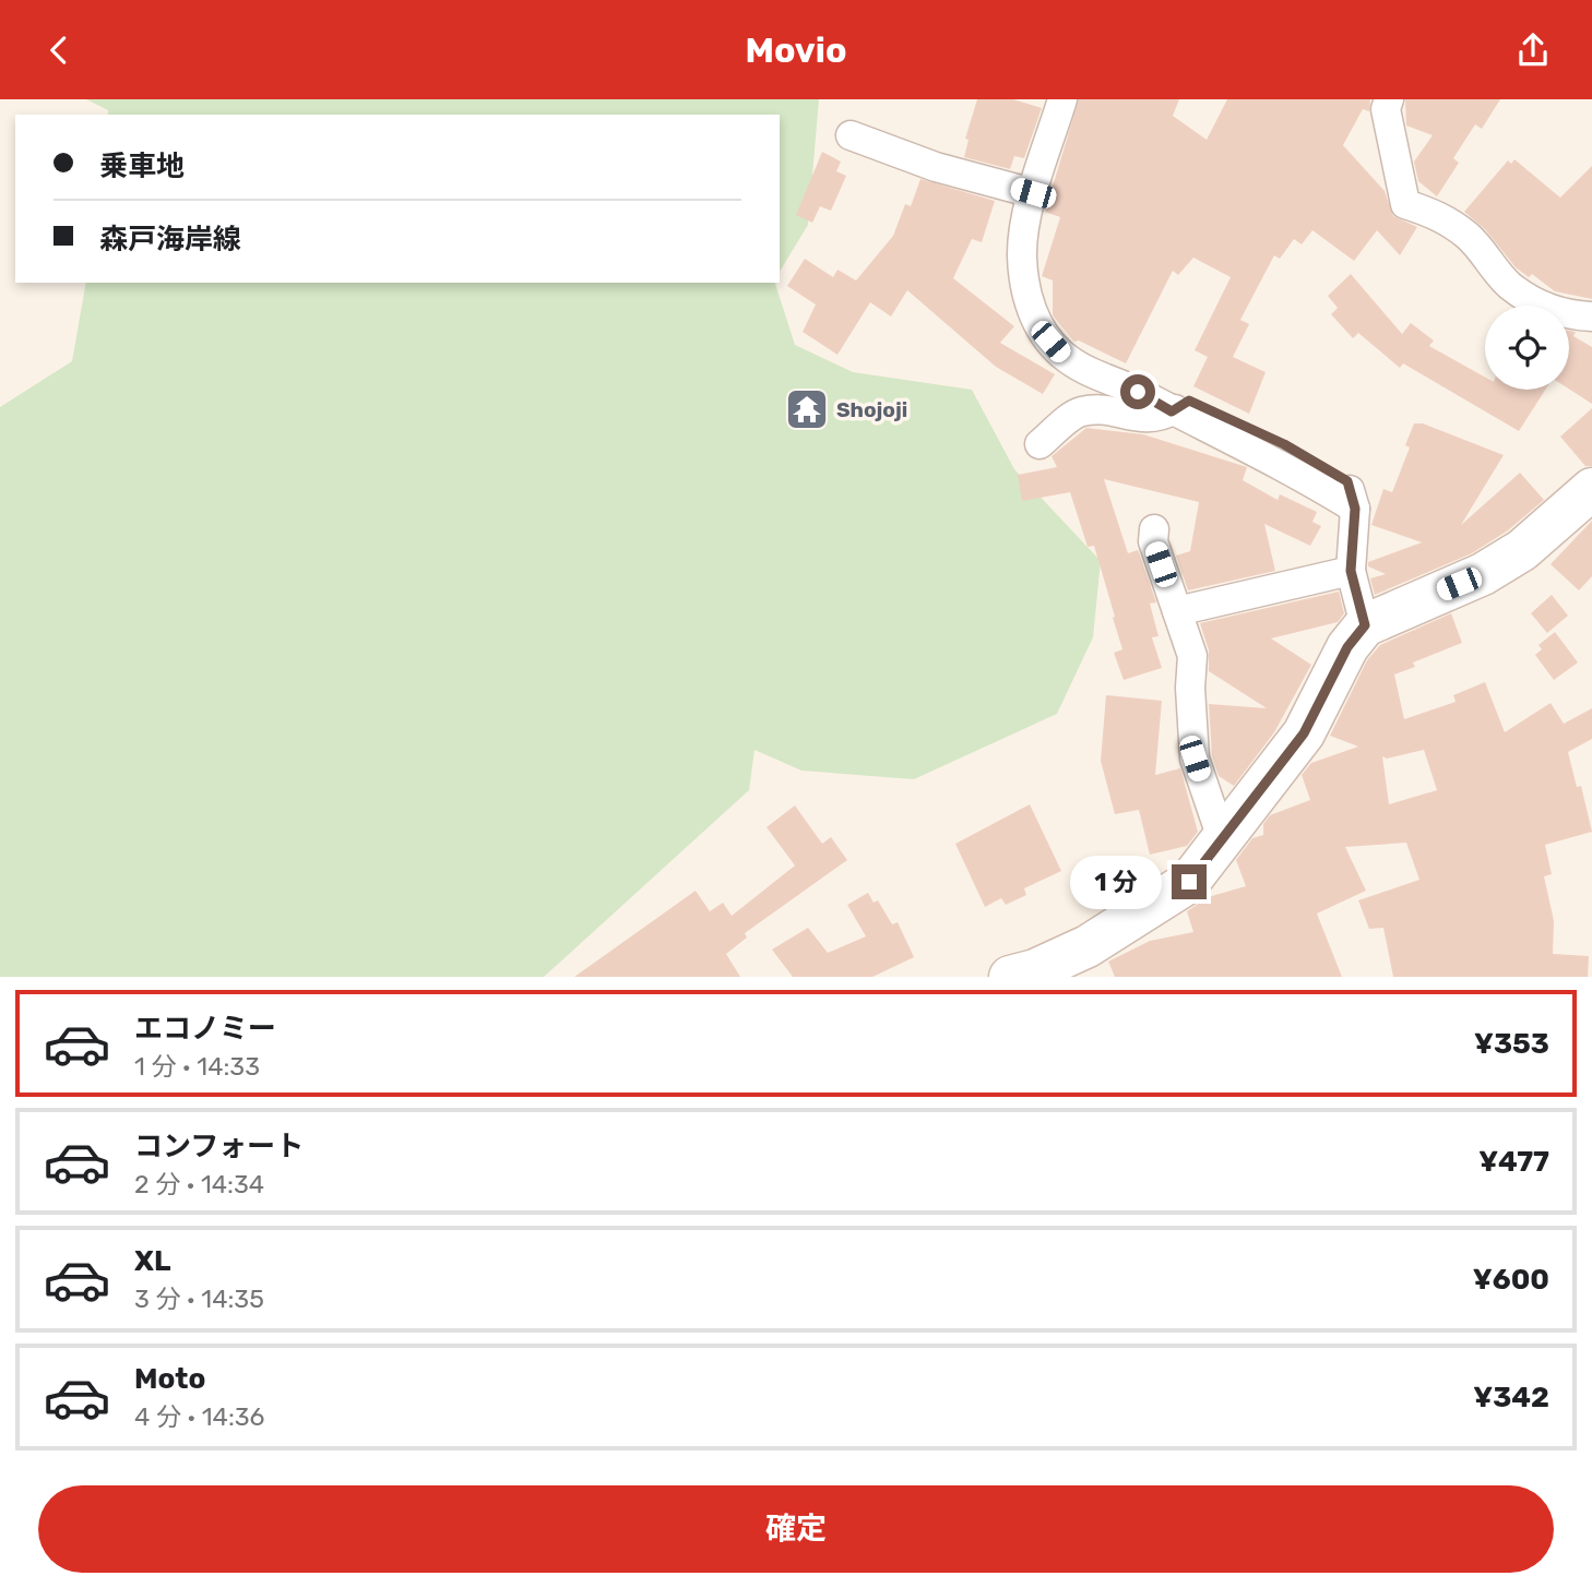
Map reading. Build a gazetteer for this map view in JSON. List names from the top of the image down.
{
  "places": {
    "temple": ["Shojoji"]
  },
  "page": {
    "header": "Movio",
    "banner": ["乗車地", "森戸海岸線"],
    "bubble": "1 分",
    "list": [
      {
        "name": "エコノミー",
        "note": "1 分 · 14:33",
        "value": "¥353"
      },
      {
        "name": "コンフォート",
        "note": "2 分 · 14:34",
        "value": "¥477"
      },
      {
        "name": "XL",
        "note": "3 分 · 14:35",
        "value": "¥600"
      },
      {
        "name": "Moto",
        "note": "4 分 · 14:36",
        "value": "¥342"
      }
    ],
    "buttons": "確定"
  }
}
